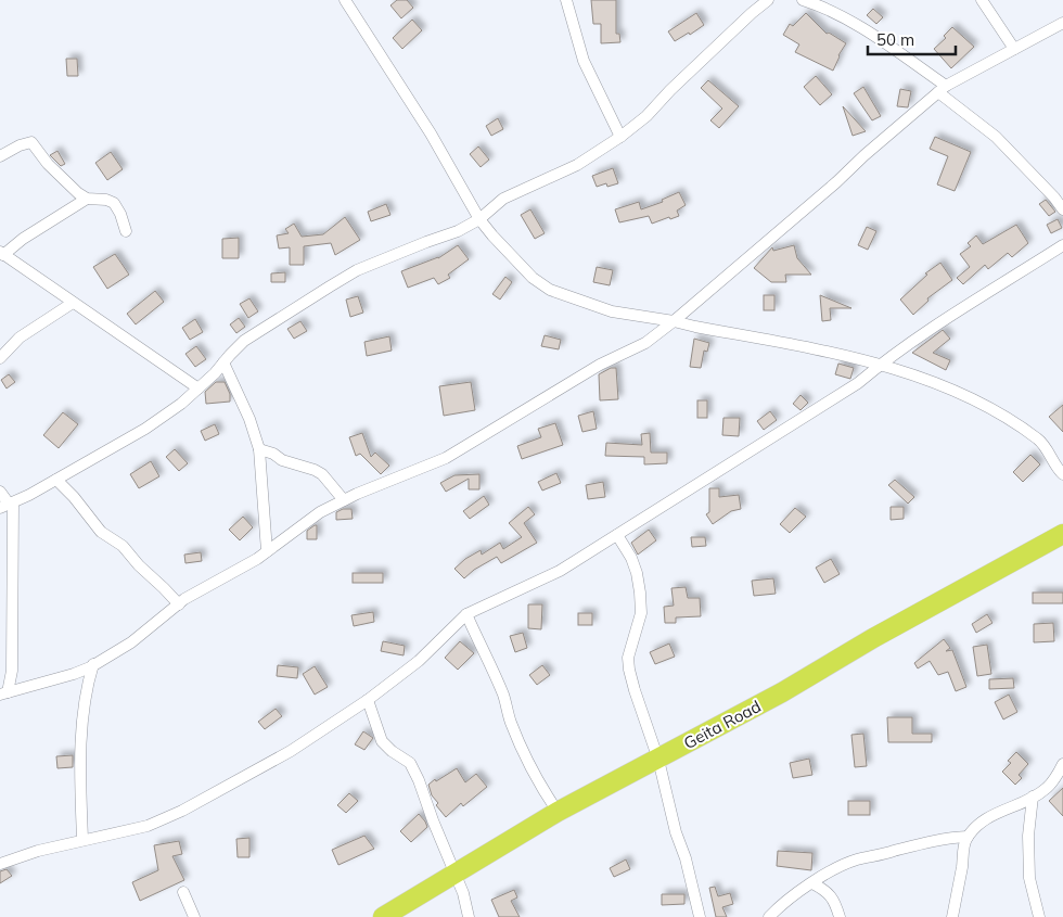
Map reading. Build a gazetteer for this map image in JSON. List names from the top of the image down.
{
  "streets": {
    "highway": ["Geita Road"]
  },
  "scale_bar": "50 m"
}
